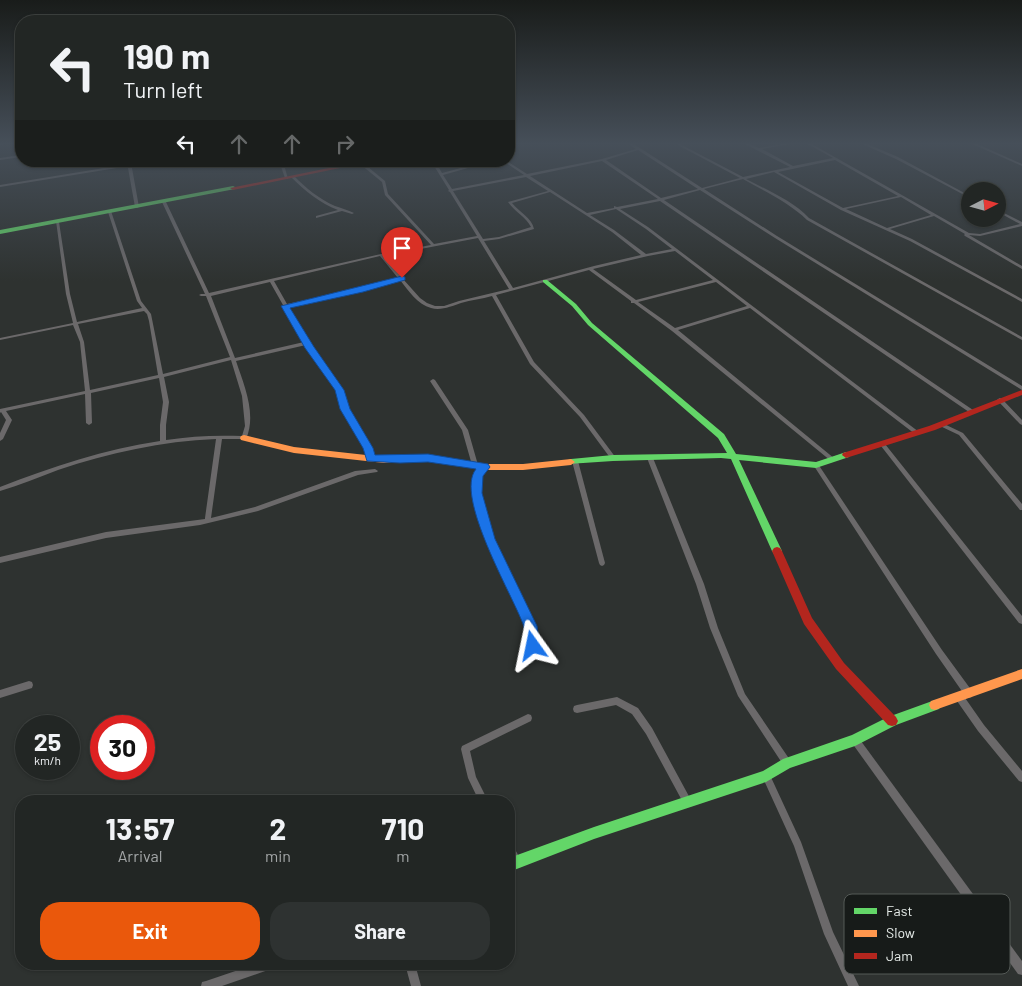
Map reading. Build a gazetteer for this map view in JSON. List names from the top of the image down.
{
  "legend": ["Fast", "Slow", "Jam"],
  "north": "right",
  "page": {
    "turn": ["190 m", "Turn left"],
    "speed": "25 km/h",
    "limit": "30",
    "eta": [
      "13:57",
      "Arrival",
      "2",
      "min",
      "710",
      "m"
    ],
    "buttons": ["Exit", "Share"]
  }
}
